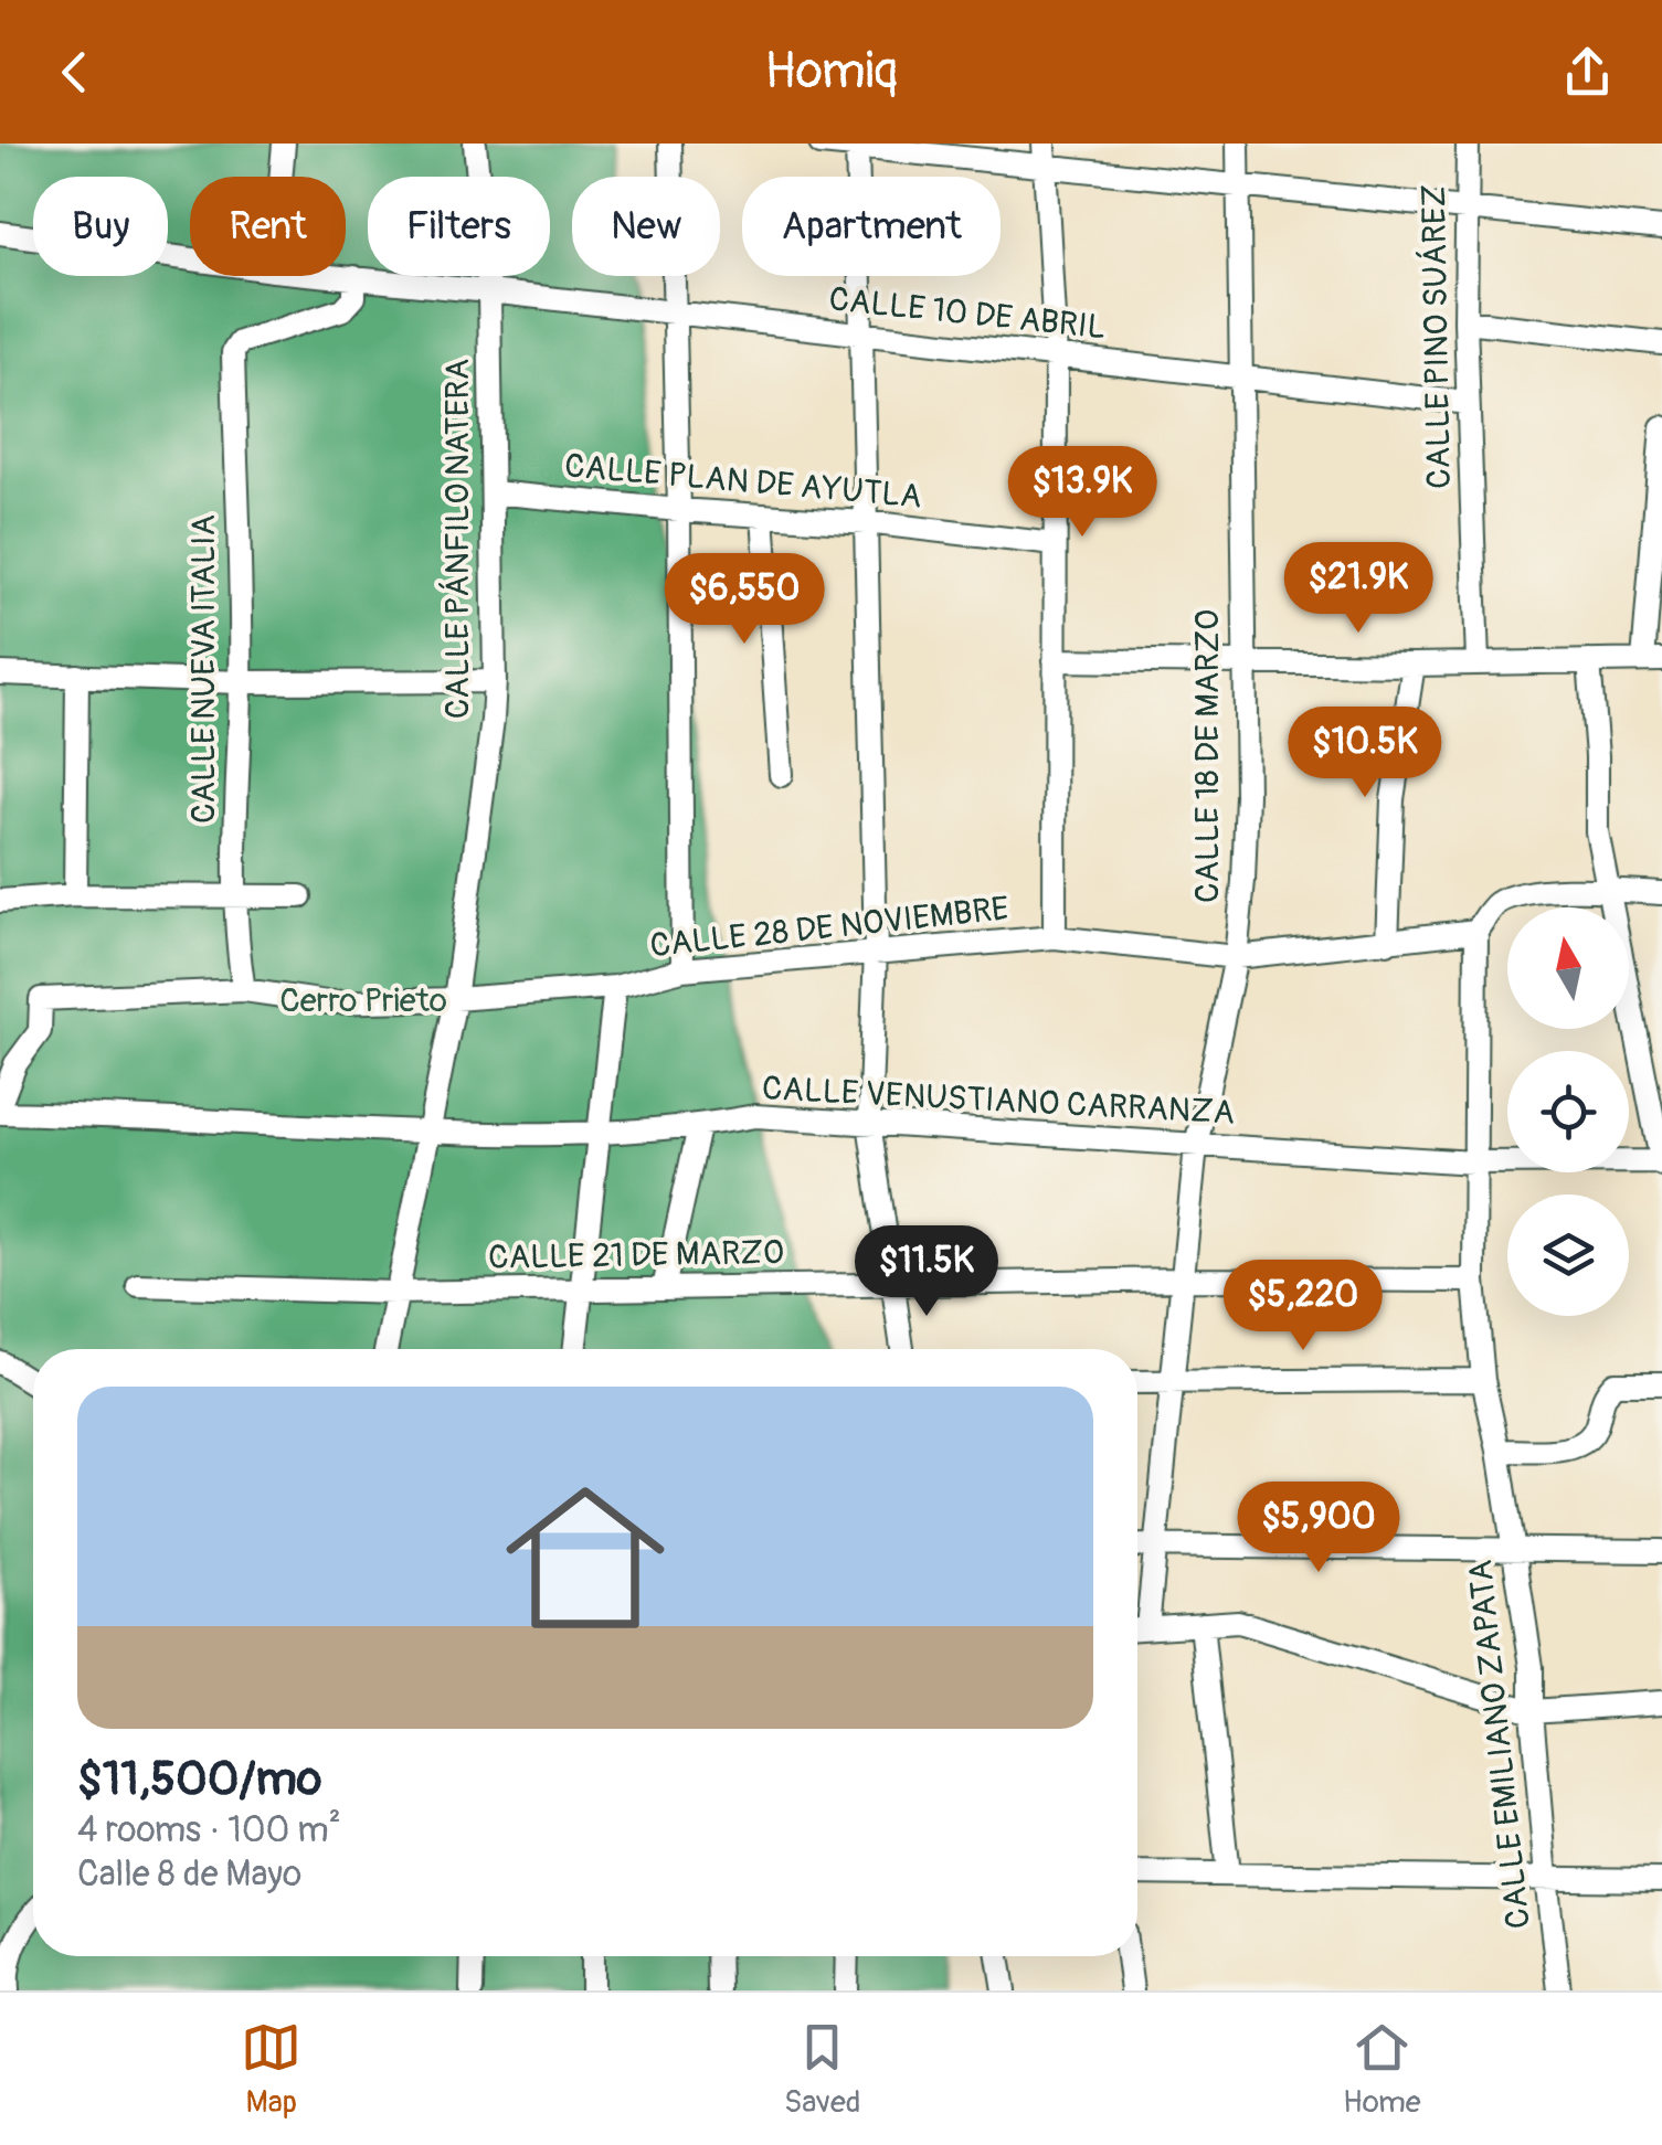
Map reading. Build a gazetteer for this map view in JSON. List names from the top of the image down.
{
  "streets": {
    "street": [
      "CALLE 10 DE ABRIL",
      "CALLE PINO SUÁREZ",
      "CALLE PLAN DE AYUTLA",
      "CALLE PÁNFILO NATERA",
      "CALLE NUEVA ITALIA",
      "CALLE 18 DE MARZO",
      "CALLE 28 DE NOVIEMBRE",
      "CALLE VENUSTIANO CARRANZA",
      "CALLE 21 DE MARZO",
      "CALLE EMILIANO ZAPATA"
    ]
  },
  "crossings": [
    ["CALLE 10 DE ABRIL", "CALLE PINO SUÁREZ"],
    ["CALLE 10 DE ABRIL", "CALLE PÁNFILO NATERA"],
    ["CALLE 10 DE ABRIL", "CALLE NUEVA ITALIA"],
    ["CALLE 10 DE ABRIL", "CALLE 18 DE MARZO"],
    ["CALLE PLAN DE AYUTLA", "CALLE PÁNFILO NATERA"],
    ["CALLE PÁNFILO NATERA", "CALLE 28 DE NOVIEMBRE"],
    ["CALLE PÁNFILO NATERA", "CALLE VENUSTIANO CARRANZA"],
    ["CALLE PÁNFILO NATERA", "CALLE 21 DE MARZO"],
    ["CALLE NUEVA ITALIA", "CALLE 28 DE NOVIEMBRE"],
    ["CALLE 18 DE MARZO", "CALLE 28 DE NOVIEMBRE"],
    ["CALLE 18 DE MARZO", "CALLE VENUSTIANO CARRANZA"],
    ["CALLE 18 DE MARZO", "CALLE 21 DE MARZO"],
    ["CALLE 28 DE NOVIEMBRE", "CALLE VENUSTIANO CARRANZA"],
    ["CALLE 28 DE NOVIEMBRE", "CALLE EMILIANO ZAPATA"],
    ["CALLE VENUSTIANO CARRANZA", "CALLE EMILIANO ZAPATA"],
    ["CALLE 21 DE MARZO", "CALLE EMILIANO ZAPATA"]
  ],
  "parks": ["Cerro Prieto"],
  "north": "top",
  "page": {
    "header": "Homiq",
    "chip": [
      "Buy",
      "Rent",
      "Filters",
      "New",
      "Apartment"
    ],
    "price": [
      "$13.9K",
      "$21.9K",
      "$6,550",
      "$10.5K",
      "$11.5K",
      "$5,220",
      "$5,900"
    ],
    "list": [
      {
        "name": "$11,500/mo",
        "note": "4 rooms · 100 m² · Calle 8 de Mayo"
      }
    ],
    "tabs": ["Map", "Saved", "Home"]
  }
}
